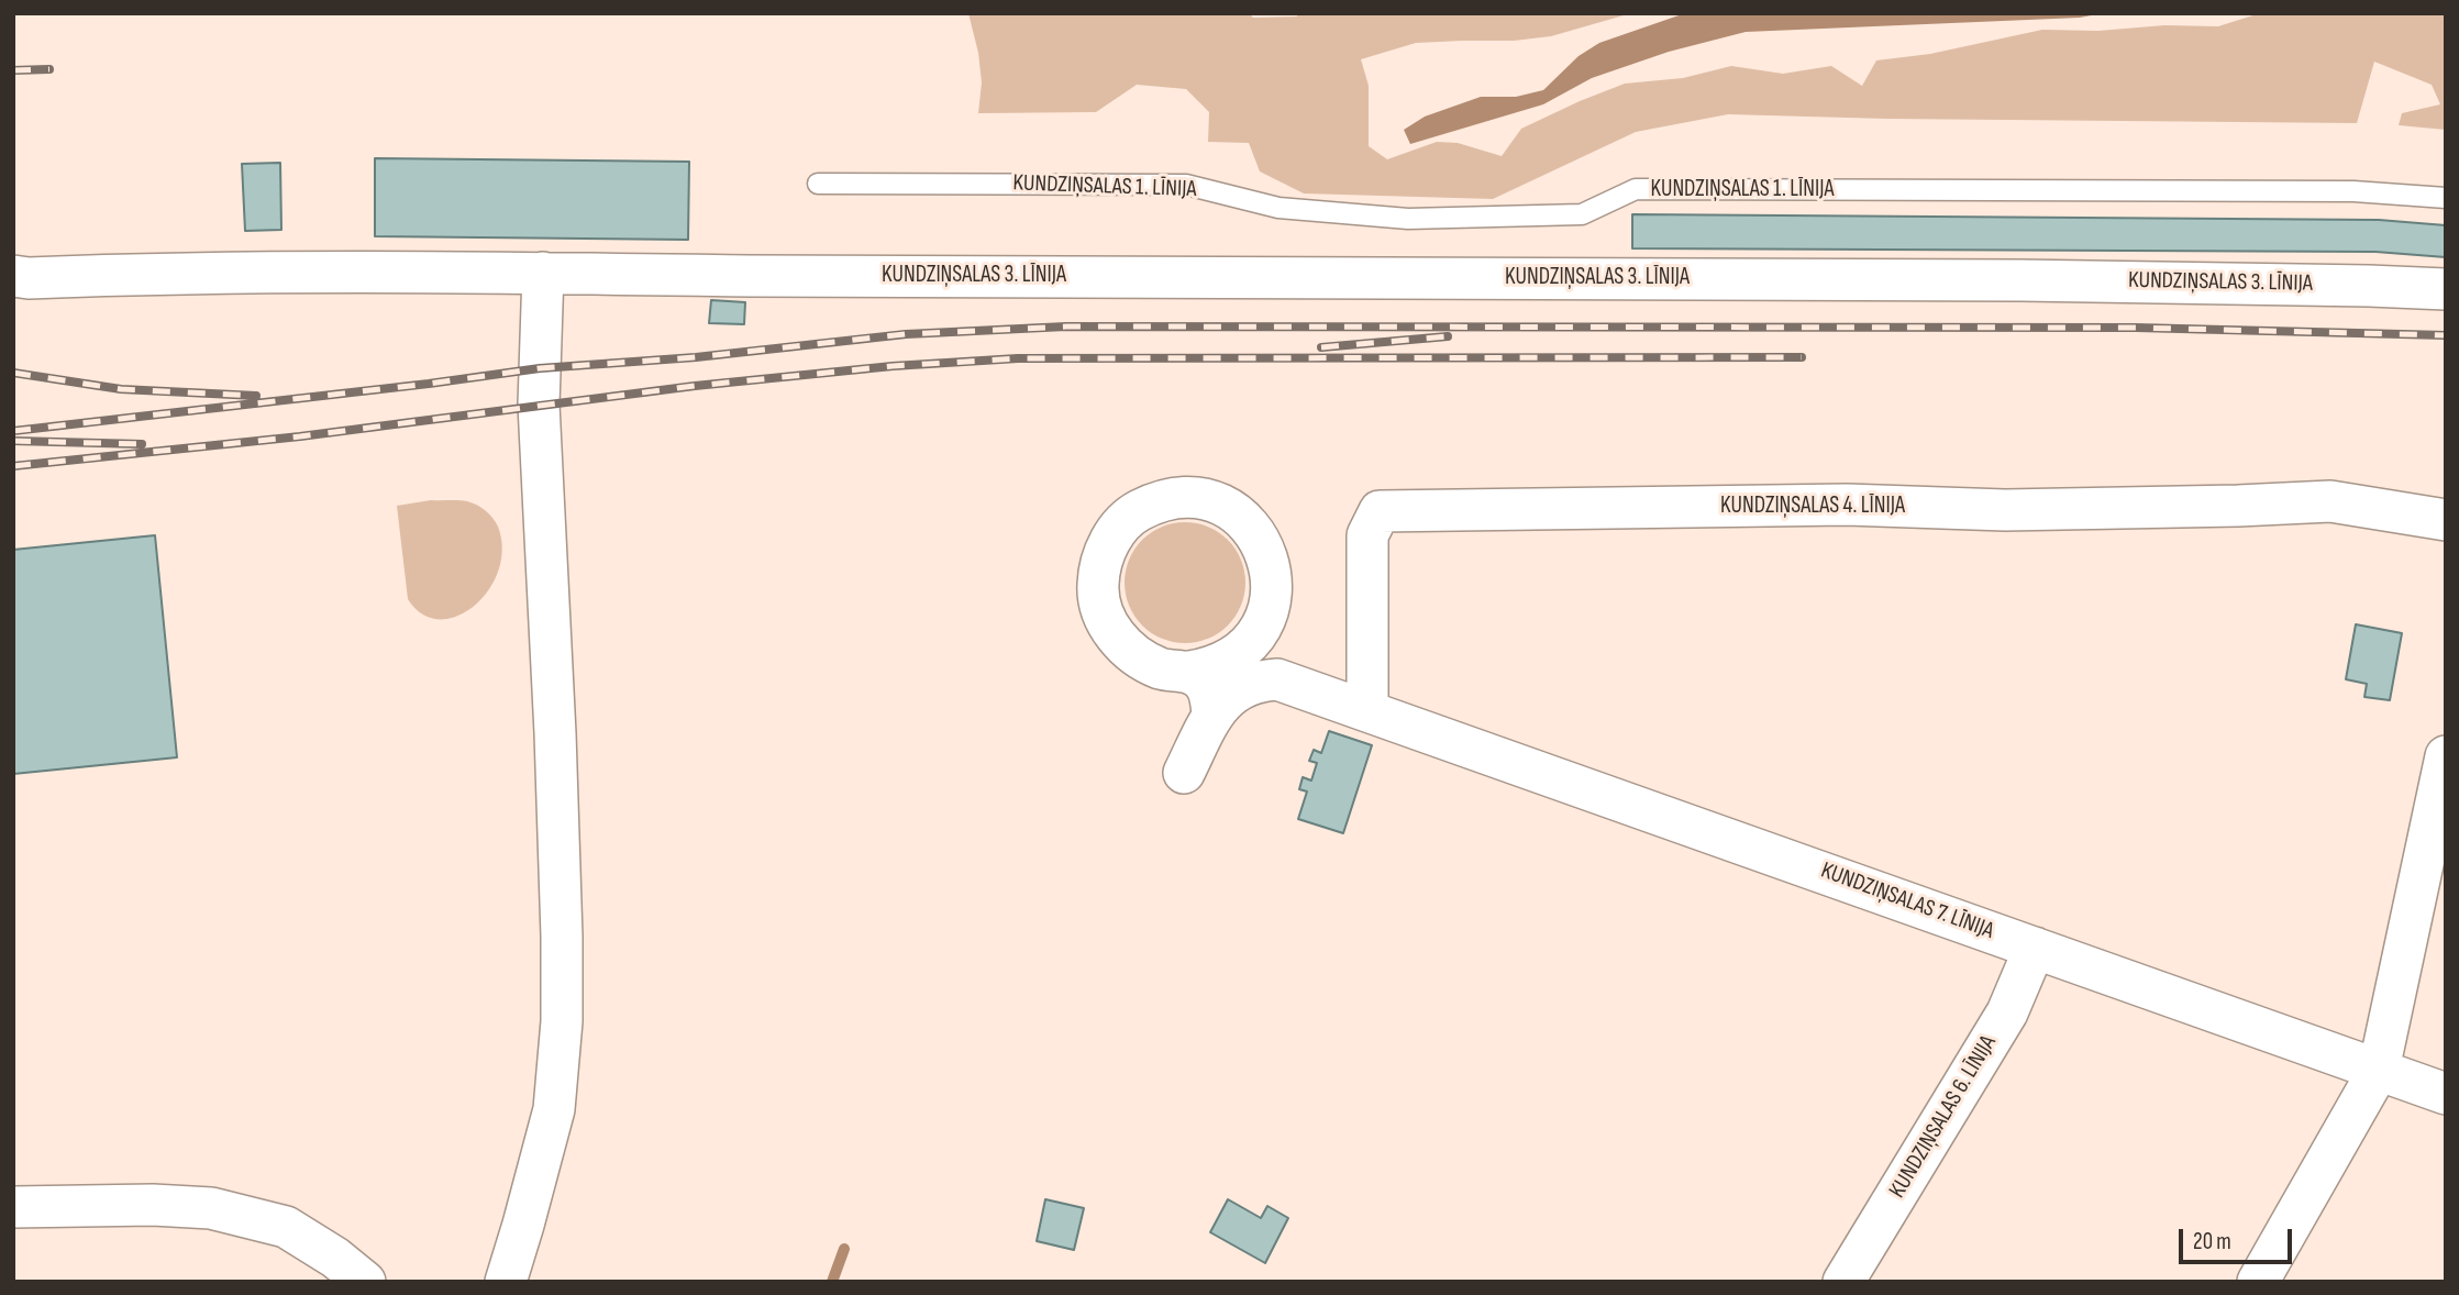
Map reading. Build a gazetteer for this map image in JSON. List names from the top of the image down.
{
  "streets": {
    "street": [
      "KUNDZIŅSALAS 3. LĪNIJA",
      "KUNDZIŅSALAS 4. LĪNIJA",
      "KUNDZIŅSALAS 7. LĪNIJA",
      "KUNDZIŅSALAS 6. LĪNIJA"
    ],
    "lane": ["KUNDZIŅSALAS 1. LĪNIJA"]
  },
  "crossings": [
    ["KUNDZIŅSALAS 4. LĪNIJA", "KUNDZIŅSALAS 7. LĪNIJA"],
    ["KUNDZIŅSALAS 7. LĪNIJA", "KUNDZIŅSALAS 6. LĪNIJA"]
  ],
  "scale_bar": "20 m"
}
